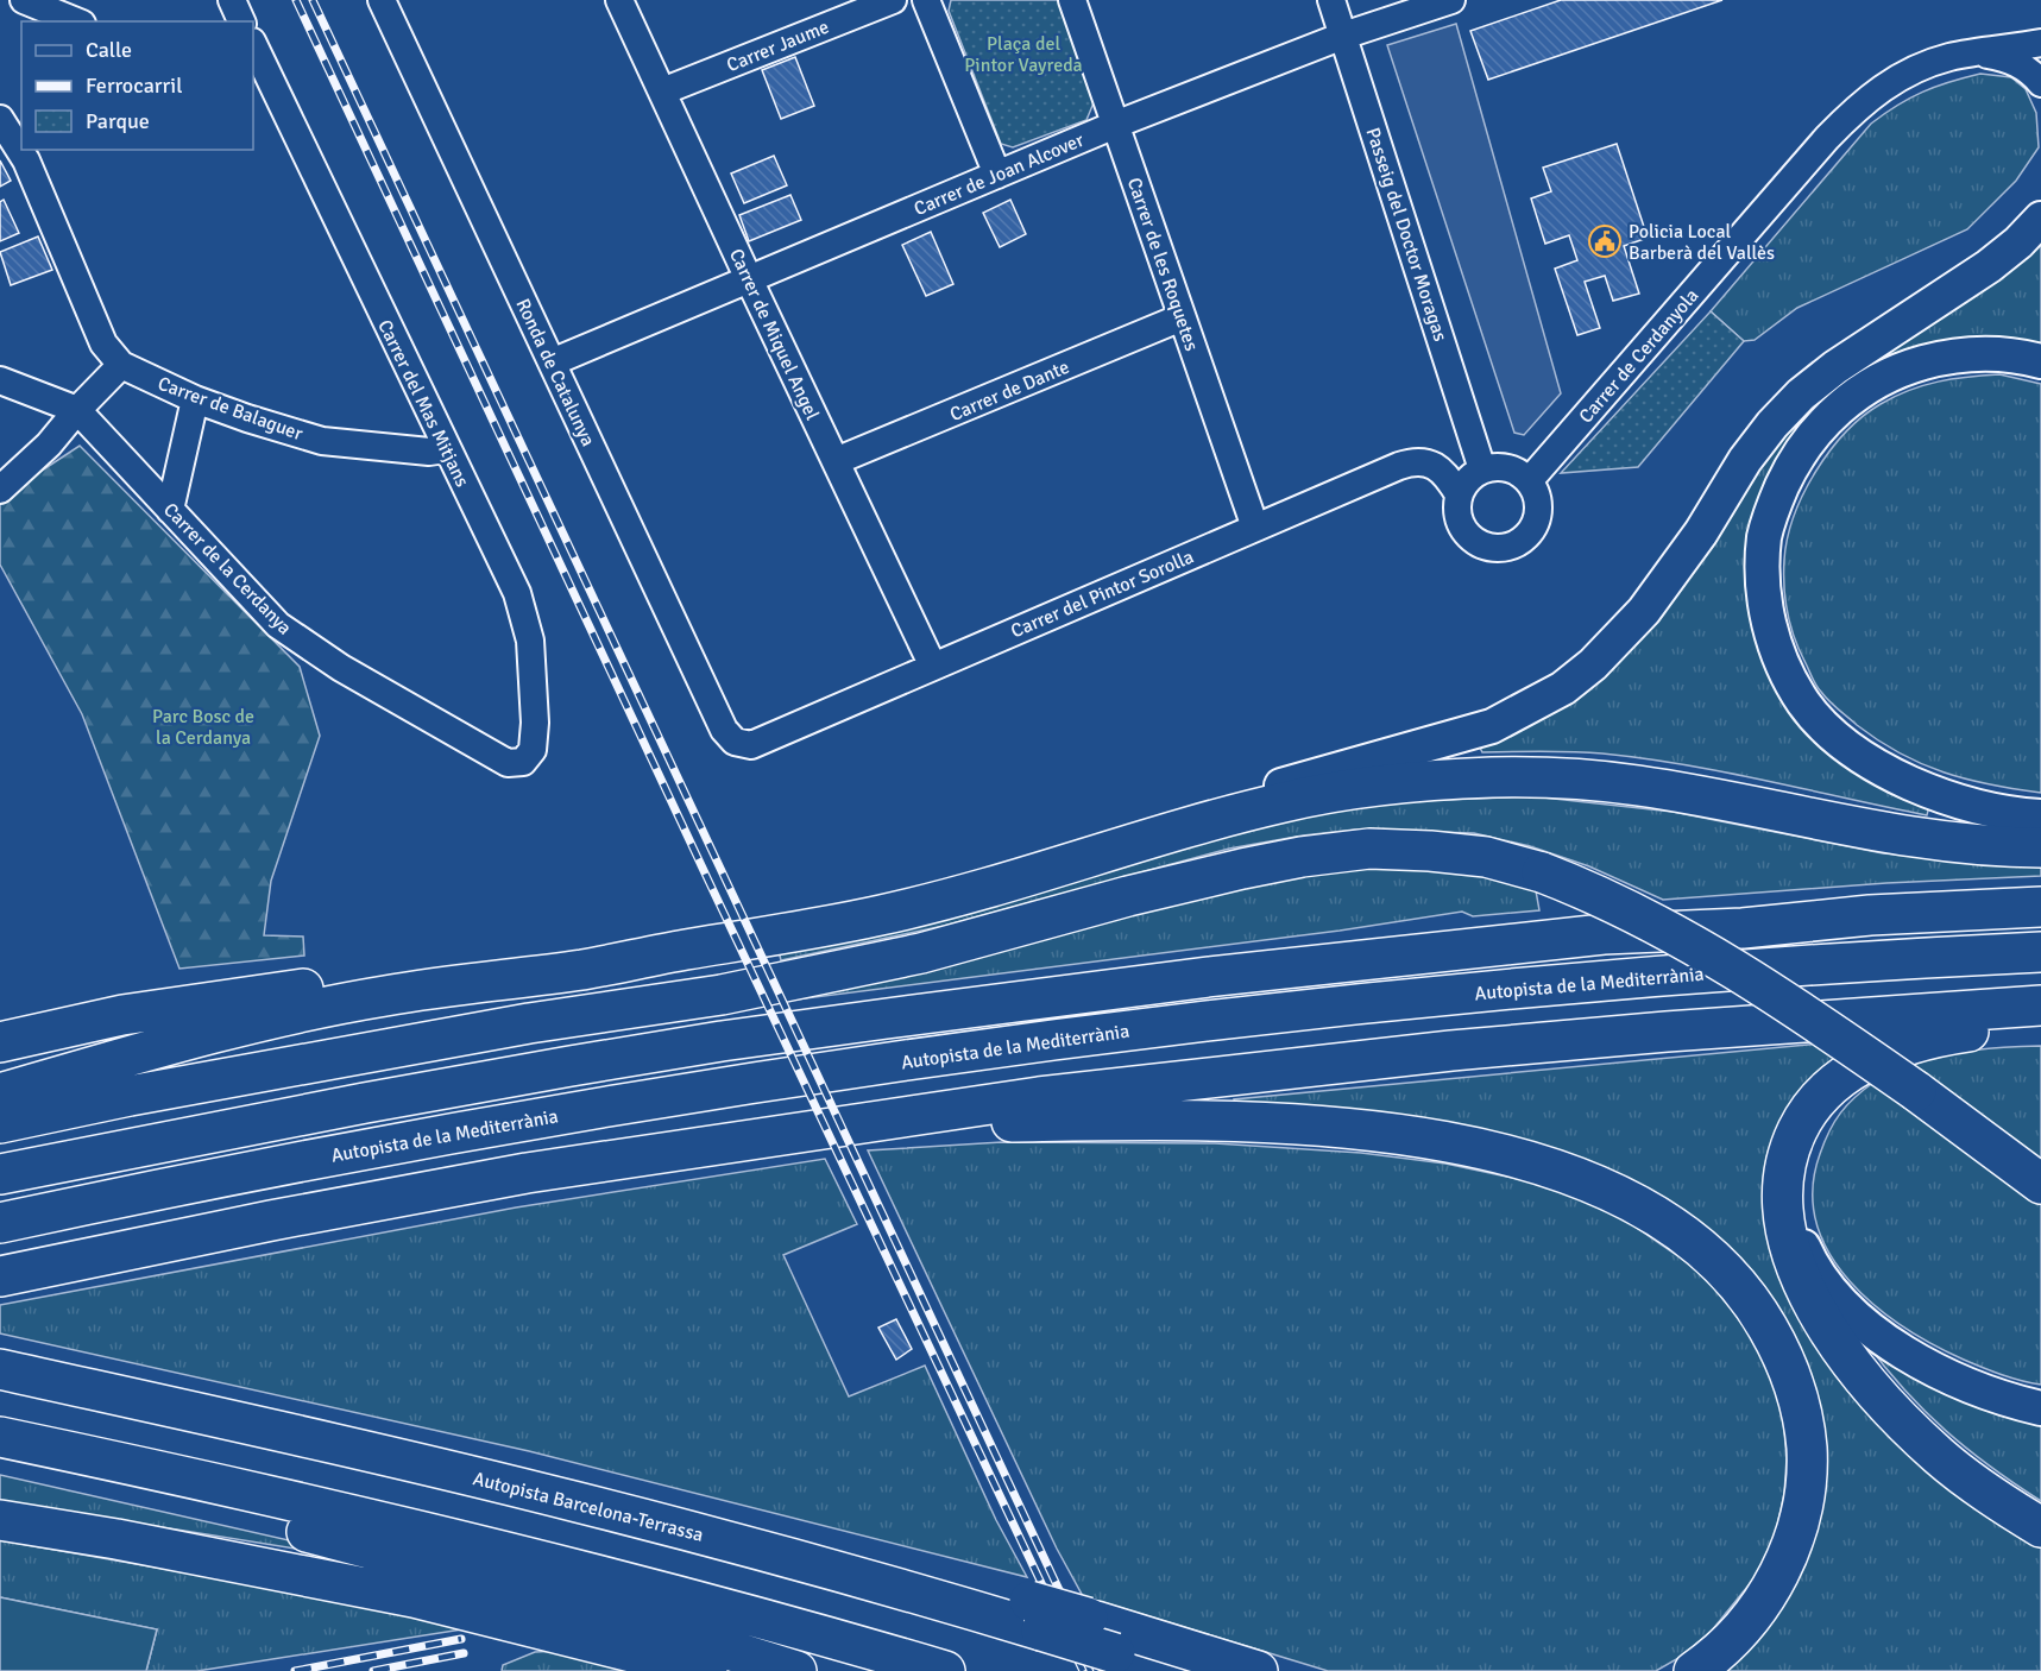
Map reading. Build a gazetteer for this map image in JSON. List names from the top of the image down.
{
  "streets": {
    "highway": ["Autopista de la Mediterrània", "Autopista Barcelona-Terrassa"],
    "street": [
      "Carrer Jaume",
      "Carrer de Joan Alcover",
      "Passeig del Doctor Moragas",
      "Carrer de les Roquetes",
      "Carrer de Miquel Angel",
      "Carrer de Cerdanyola",
      "Ronda de Catalunya",
      "Carrer de Dante",
      "Carrer del Mas Mitjans",
      "Carrer de Balaguer",
      "Carrer de la Cerdanya",
      "Carrer del Pintor Sorolla"
    ]
  },
  "crossings": [
    ["Carrer Jaume", "Carrer de Miquel Angel"],
    ["Carrer de Joan Alcover", "Passeig del Doctor Moragas"],
    ["Carrer de Joan Alcover", "Carrer de les Roquetes"],
    ["Carrer de Joan Alcover", "Carrer de Miquel Angel"],
    ["Carrer de Joan Alcover", "Ronda de Catalunya"],
    ["Passeig del Doctor Moragas", "Carrer de Cerdanyola"],
    ["Passeig del Doctor Moragas", "Carrer del Pintor Sorolla"],
    ["Carrer de les Roquetes", "Carrer de Dante"],
    ["Carrer de les Roquetes", "Carrer del Pintor Sorolla"],
    ["Carrer de Miquel Angel", "Carrer de Dante"],
    ["Carrer de Miquel Angel", "Carrer del Pintor Sorolla"],
    ["Carrer de Cerdanyola", "Carrer del Pintor Sorolla"],
    ["Ronda de Catalunya", "Carrer del Pintor Sorolla"],
    ["Carrer del Mas Mitjans", "Carrer de Balaguer"],
    ["Carrer del Mas Mitjans", "Carrer de la Cerdanya"]
  ],
  "parks": ["Plaça del Pintor Vayreda", "Parc Bosc de la Cerdanya"],
  "places": {
    "public building": ["Policia Local Barberà del Vallès"]
  },
  "legend": ["Calle", "Ferrocarril", "Parque"]
}
